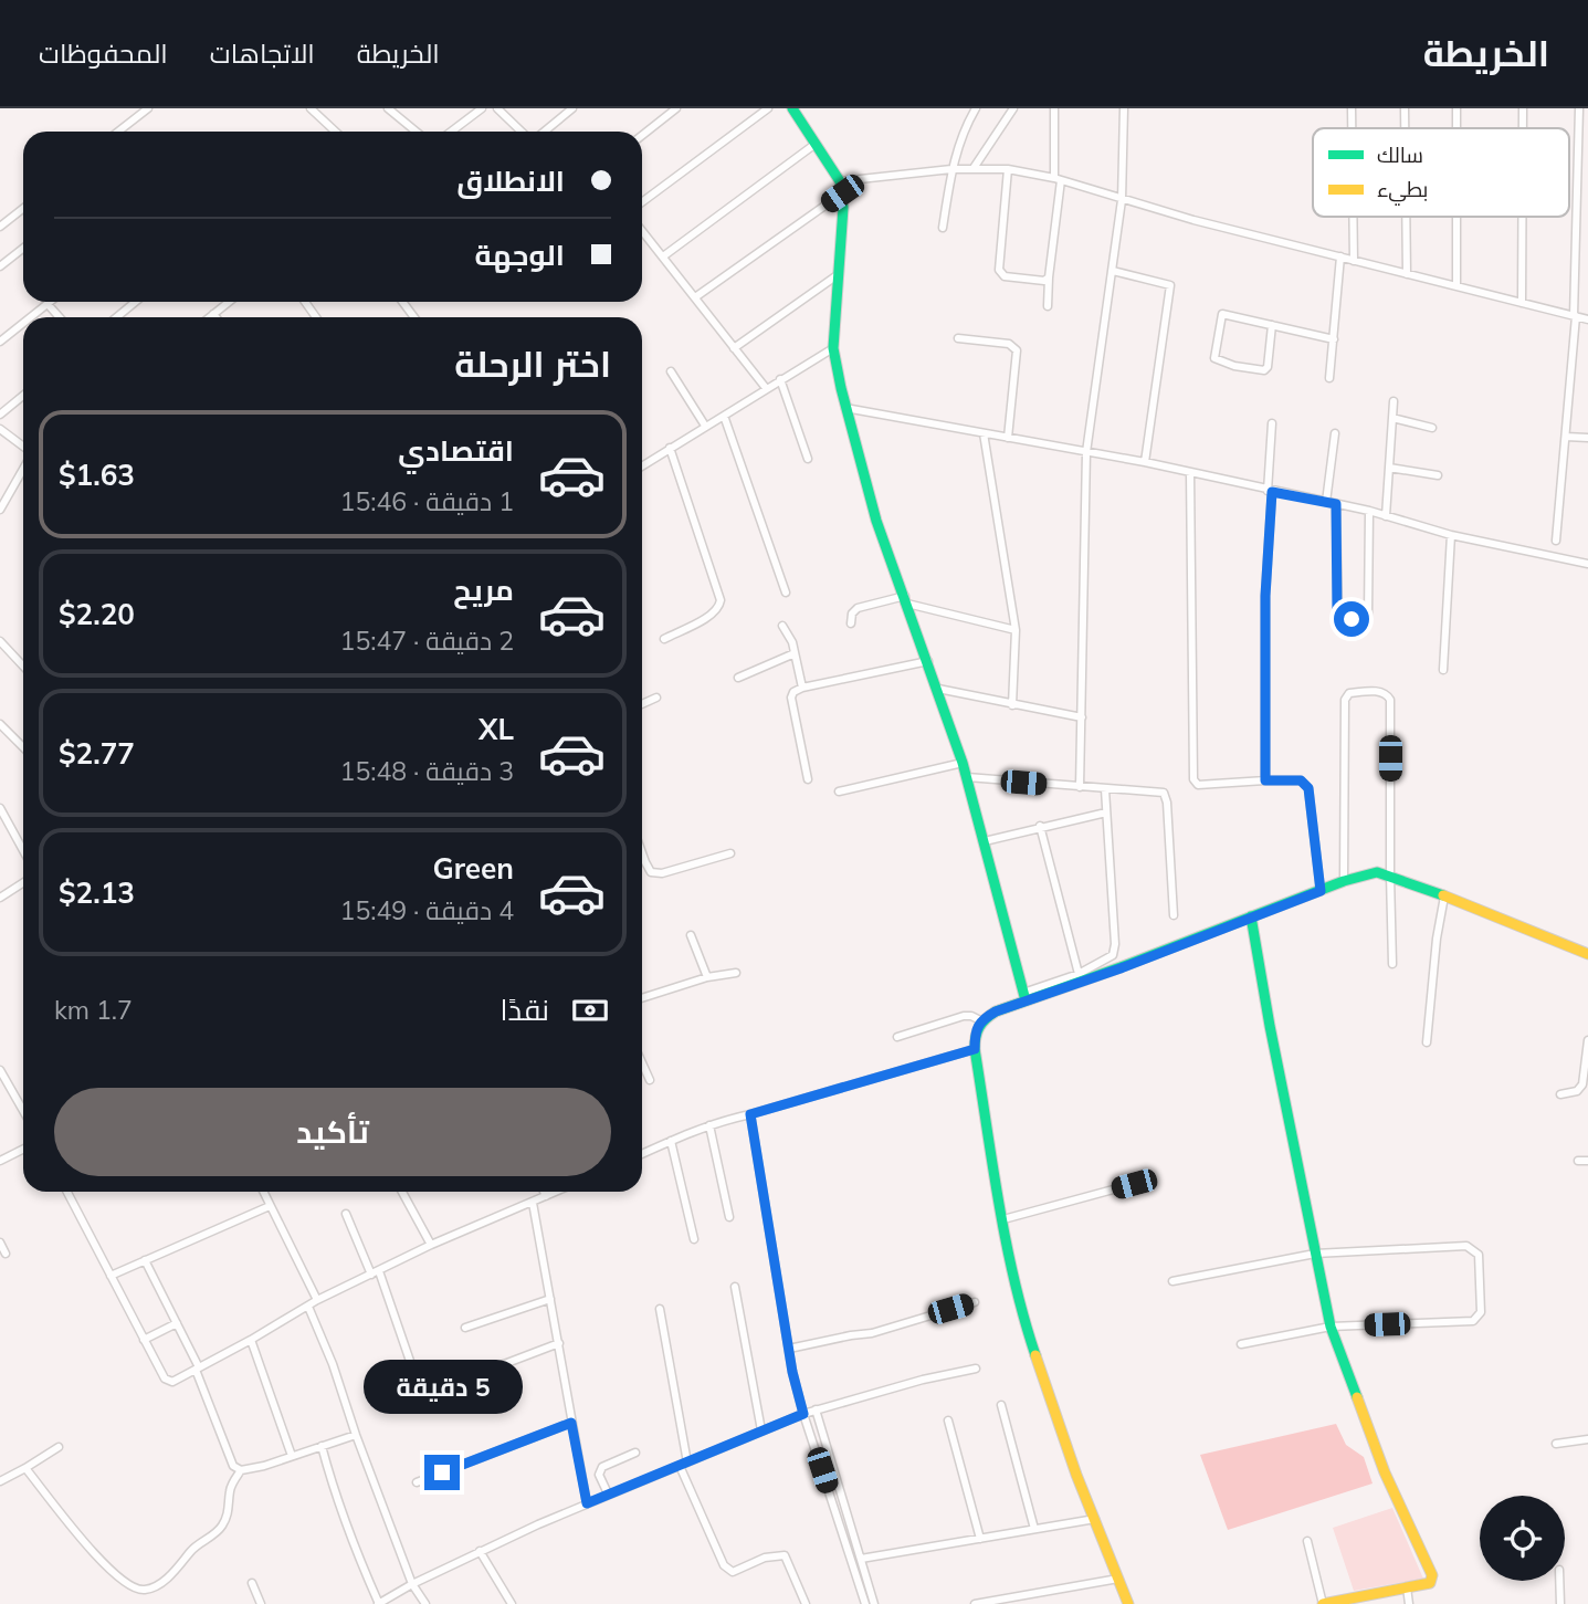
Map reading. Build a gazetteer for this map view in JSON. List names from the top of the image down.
{
  "legend": ["سالك", "بطيء"],
  "page": {
    "header": "الخريطة",
    "nav": ["الخريطة", "الاتجاهات", "المحفوظات"],
    "banner": ["الانطلاق", "الوجهة"],
    "heading": "اختر الرحلة",
    "list": [
      {
        "name": "اقتصادي",
        "note": "1 دقيقة · 15:46",
        "value": "$1.63"
      },
      {
        "name": "مريح",
        "note": "2 دقيقة · 15:47",
        "value": "$2.20"
      },
      {
        "name": "XL",
        "note": "3 دقيقة · 15:48",
        "value": "$2.77"
      },
      {
        "name": "Green",
        "note": "4 دقيقة · 15:49",
        "value": "$2.13"
      }
    ],
    "pay": ["نقدًا", "1.7 km"],
    "buttons": "تأكيد",
    "bubble": "5 دقيقة"
  }
}
